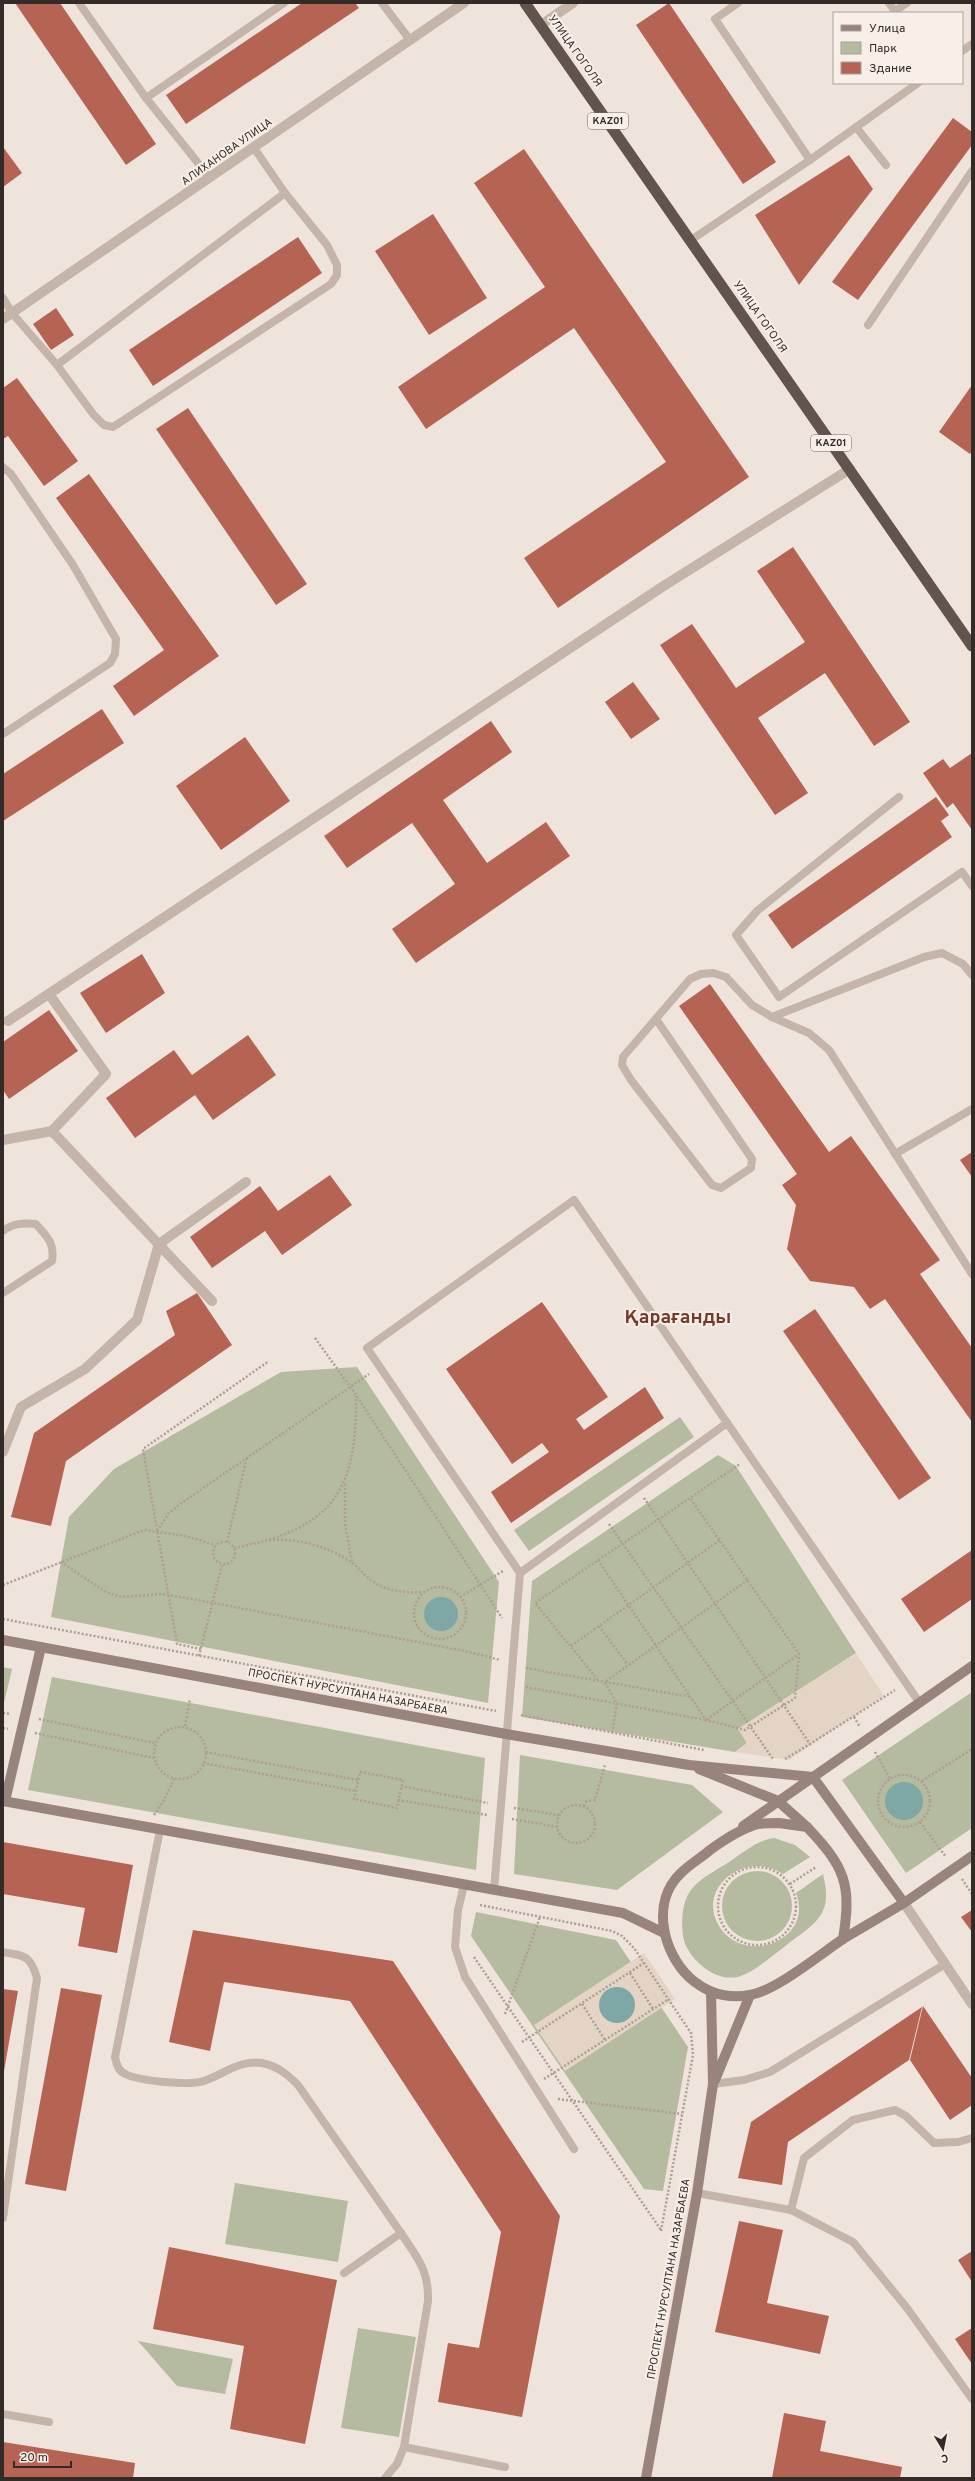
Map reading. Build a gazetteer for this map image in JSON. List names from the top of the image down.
{
  "streets": {
    "highway": ["УЛИЦА ГОГОЛЯ", "KАZ01"],
    "main road": ["ПРОСПЕКТ НУРСУЛТАНА НАЗАРБАЕВА"],
    "street": ["АЛИХАНОВА УЛИЦА"]
  },
  "districts": ["Қарағанды"],
  "legend": ["Улица", "Парк", "Здание"],
  "scale_bar": "20 m",
  "north": "bottom"
}
